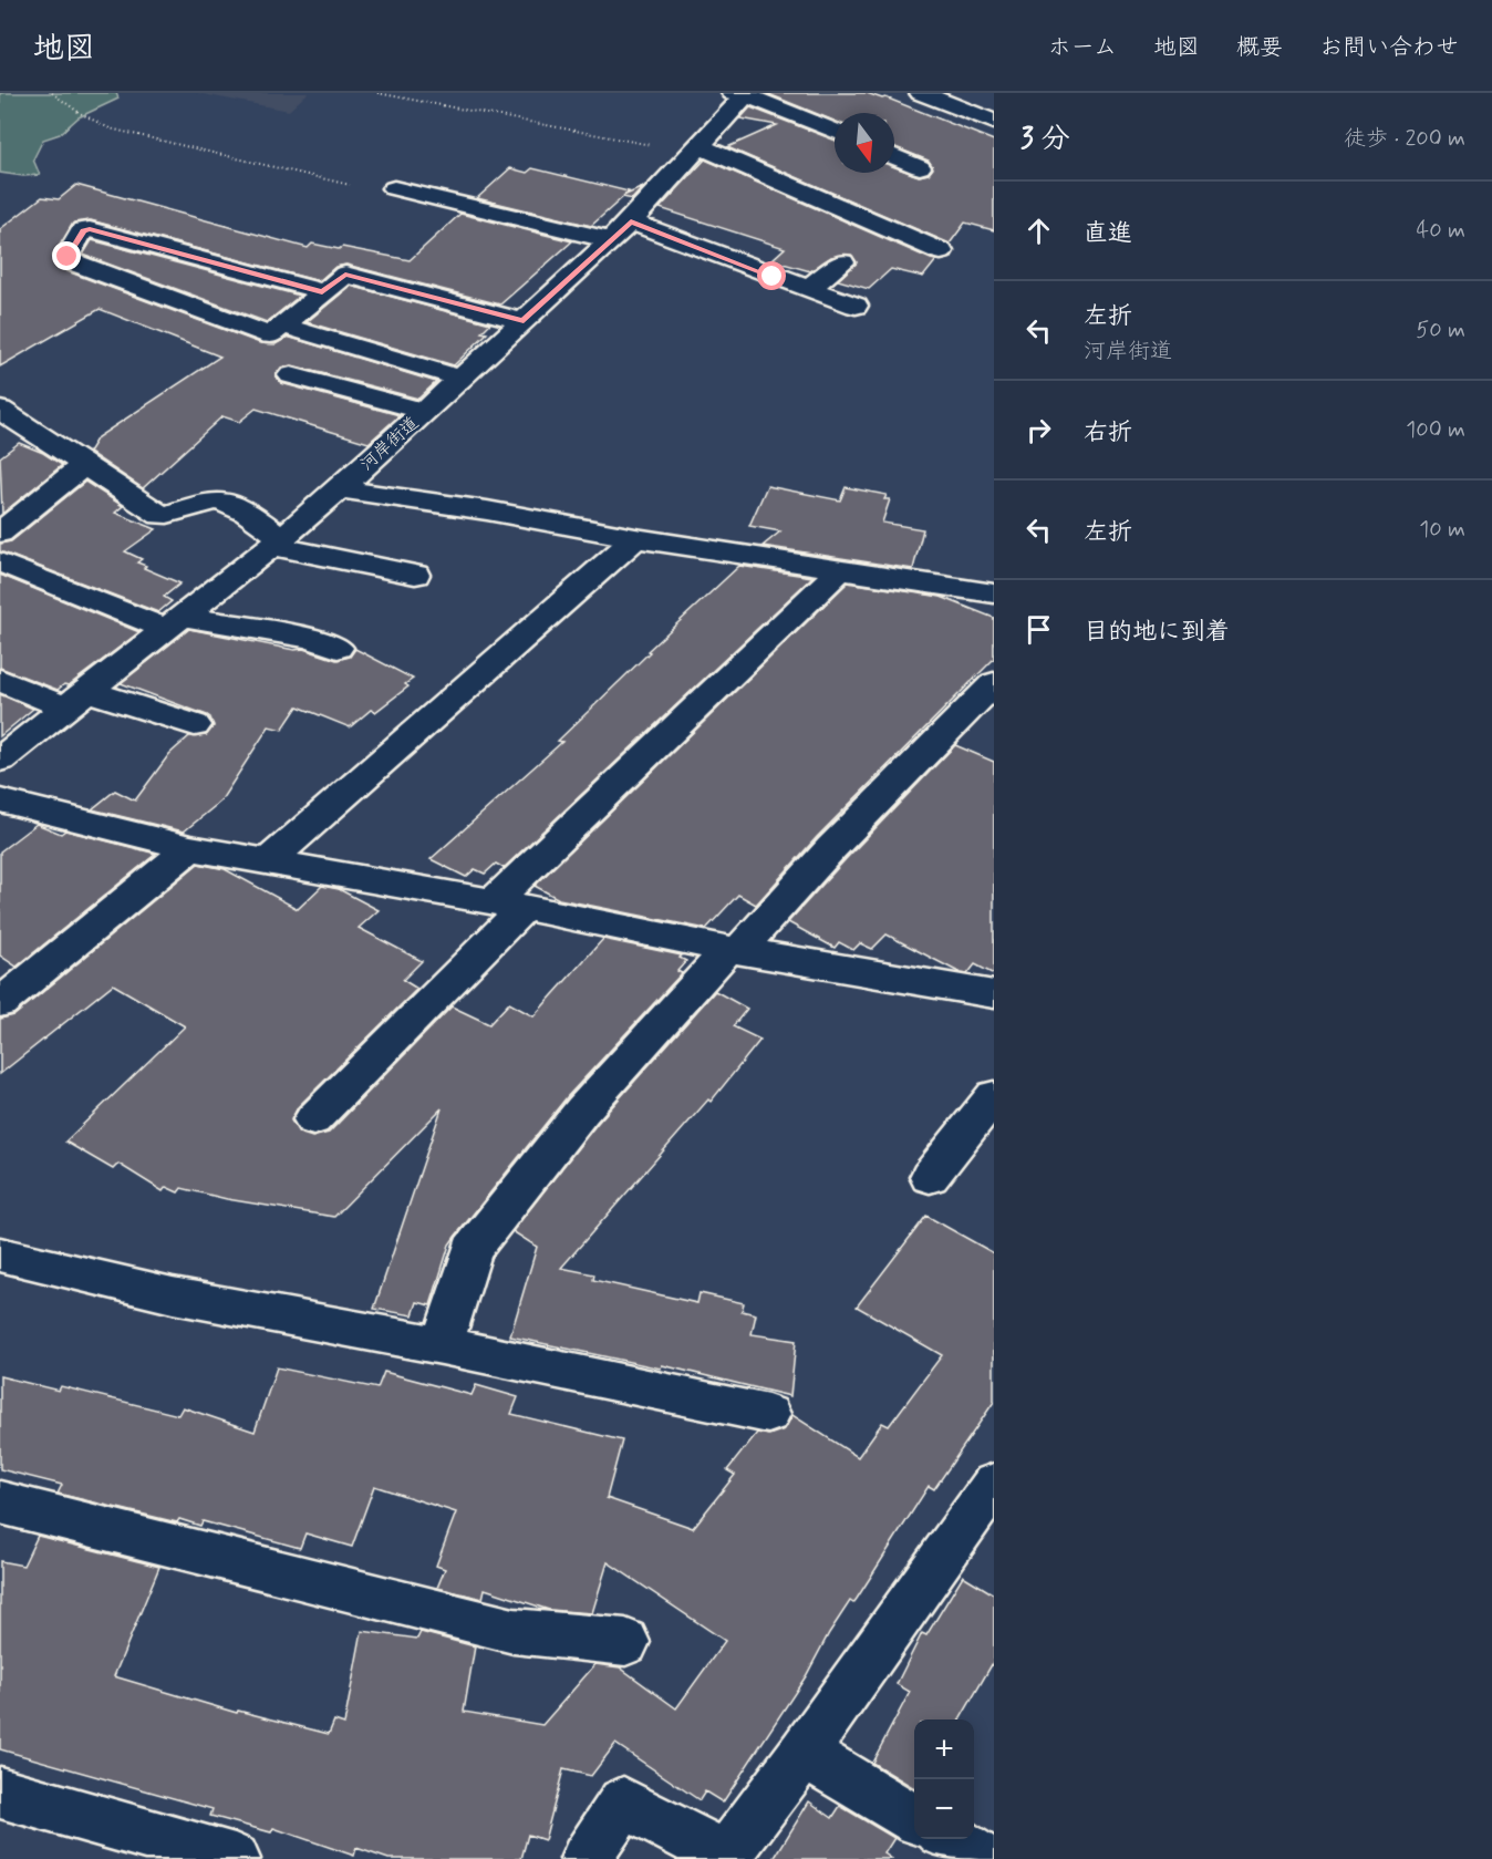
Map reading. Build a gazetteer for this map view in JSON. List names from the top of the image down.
{
  "streets": {
    "street": ["河岸街道"]
  },
  "north": "bottom",
  "page": {
    "header": "地図",
    "nav": [
      "ホーム",
      "地図",
      "概要",
      "お問い合わせ"
    ],
    "heading": ["3 分", "徒歩 · 200 m"],
    "list": [
      ["直進", "40 m"],
      ["左折", "河岸街道", "50 m"],
      ["右折", "100 m"],
      ["左折", "10 m"],
      "目的地に到着"
    ],
    "map_buttons": ["+", "−"]
  }
}
